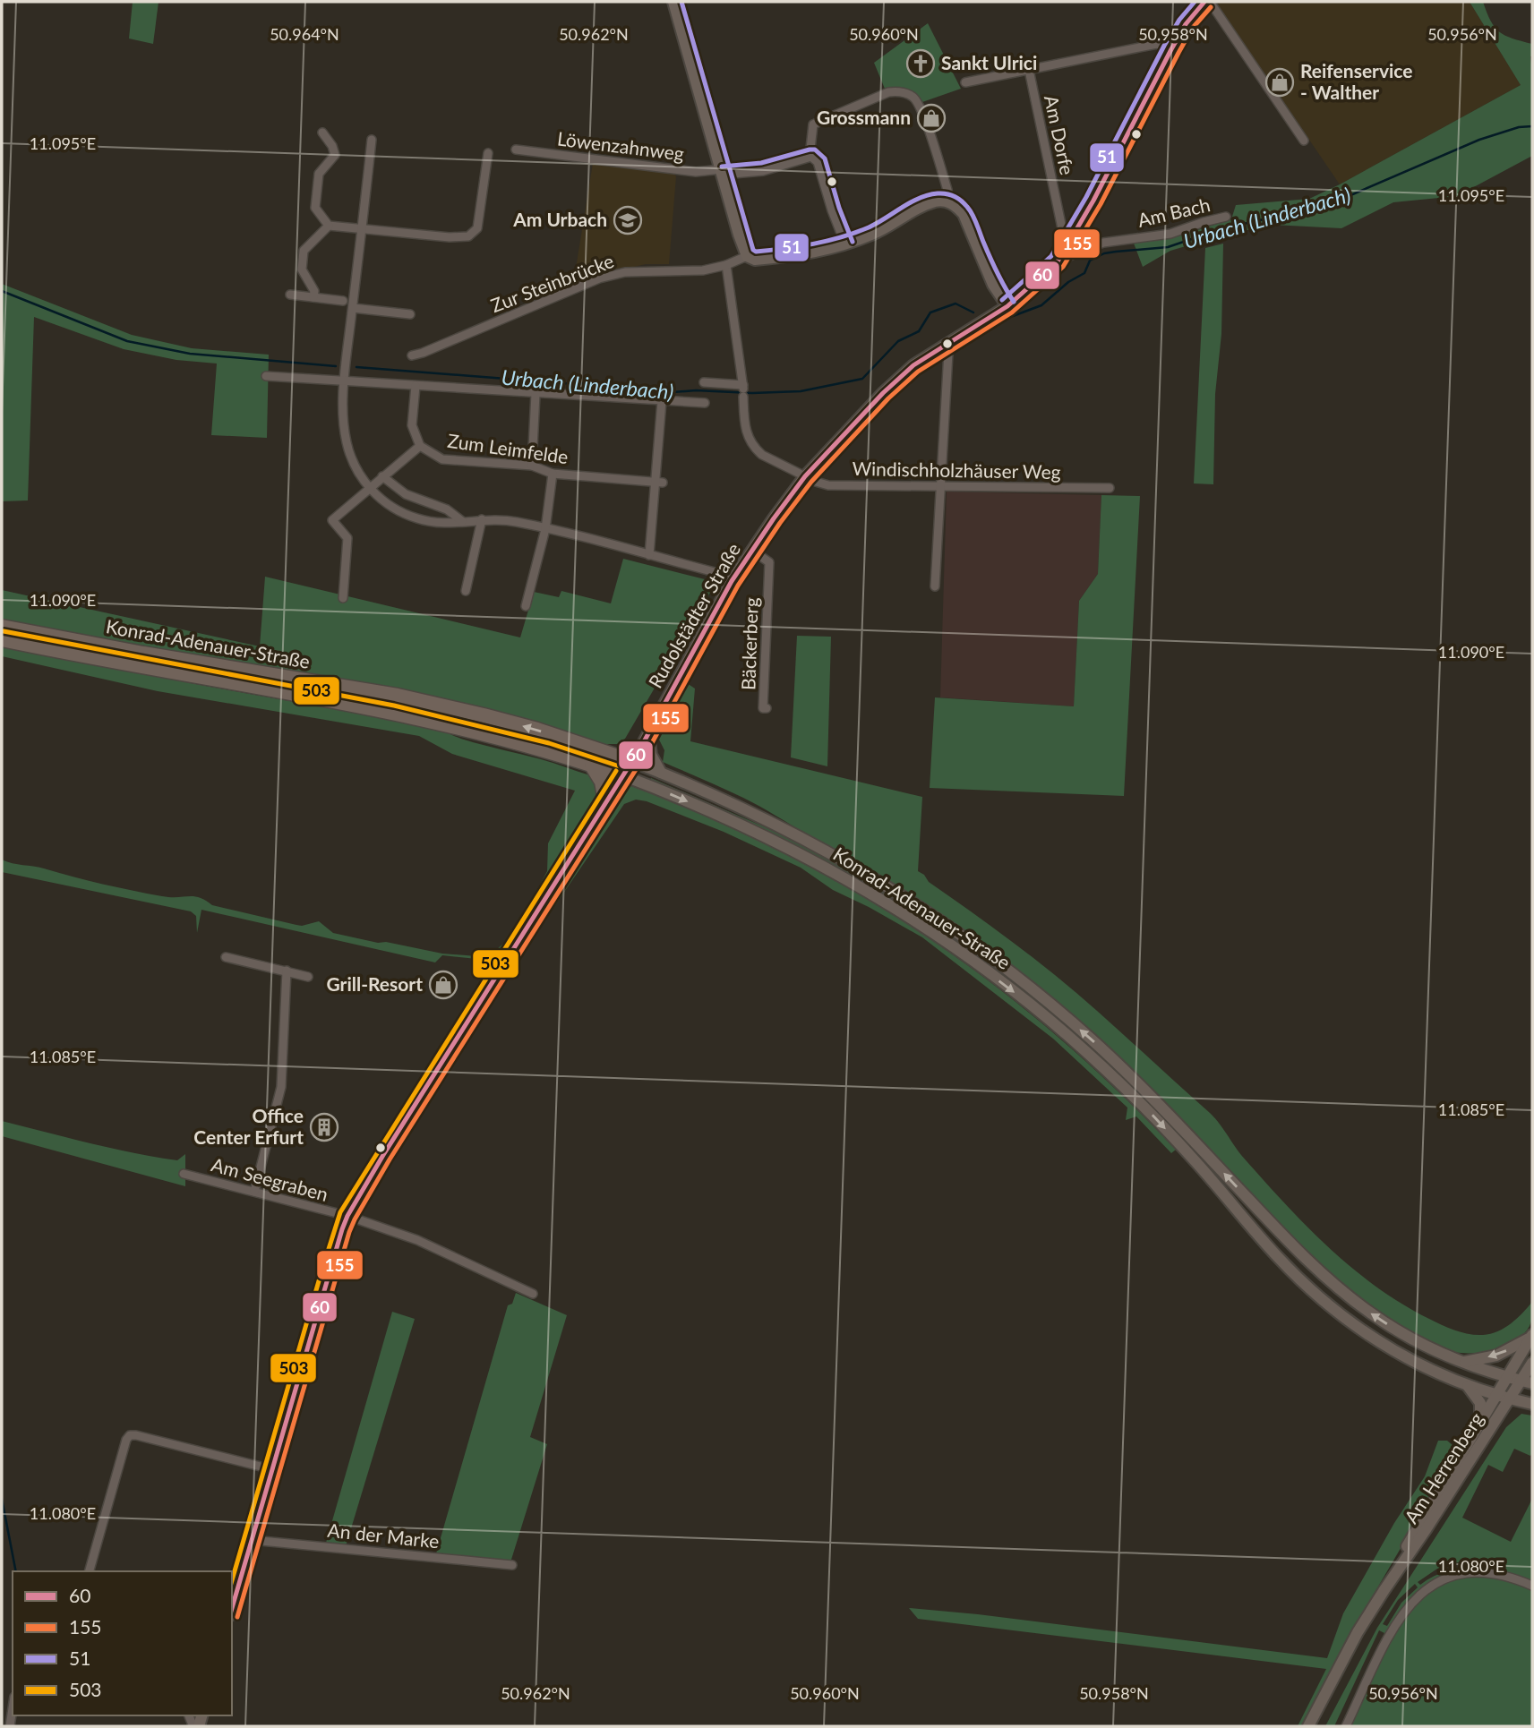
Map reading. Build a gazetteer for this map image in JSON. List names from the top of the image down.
{
  "streets": {
    "highway": ["Konrad-Adenauer-Straße"],
    "main road": ["Rudolstädter Straße", "Am Herrenberg"],
    "street": [
      "Am Dorfe",
      "Löwenzahnweg",
      "Am Bach",
      "Zur Steinbrücke",
      "Zum Leimfelde",
      "Windischholzhäuser Weg",
      "Bäckerberg",
      "Am Seegraben",
      "An der Marke"
    ]
  },
  "crossings": [
    ["Am Dorfe", "Rudolstädter Straße"],
    ["Am Bach", "Rudolstädter Straße"],
    ["Zur Steinbrücke", "Windischholzhäuser Weg"],
    ["Windischholzhäuser Weg", "Rudolstädter Straße"],
    ["Rudolstädter Straße", "Bäckerberg"],
    ["Rudolstädter Straße", "Konrad-Adenauer-Straße"],
    ["Rudolstädter Straße", "Am Seegraben"],
    ["Rudolstädter Straße", "An der Marke"],
    ["Konrad-Adenauer-Straße", "Am Herrenberg"]
  ],
  "water": ["Urbach (Linderbach)"],
  "places": {
    "church": ["Sankt Ulrici"],
    "shop": ["Reifenservice - Walther", "Grossmann", "Grill-Resort"],
    "school or university": ["Am Urbach"],
    "building": ["Office Center Erfurt"]
  },
  "lines": [
    "transit line 60",
    "transit line 51",
    "transit line 155",
    "transit line 503"
  ],
  "legend": [
    "60",
    "155",
    "51",
    "503"
  ],
  "coordinates": [
    "50.964°N",
    "50.962°N",
    "50.960°N",
    "50.958°N",
    "50.956°N",
    "11.095°E",
    "11.090°E",
    "11.085°E",
    "11.080°E"
  ]
}
